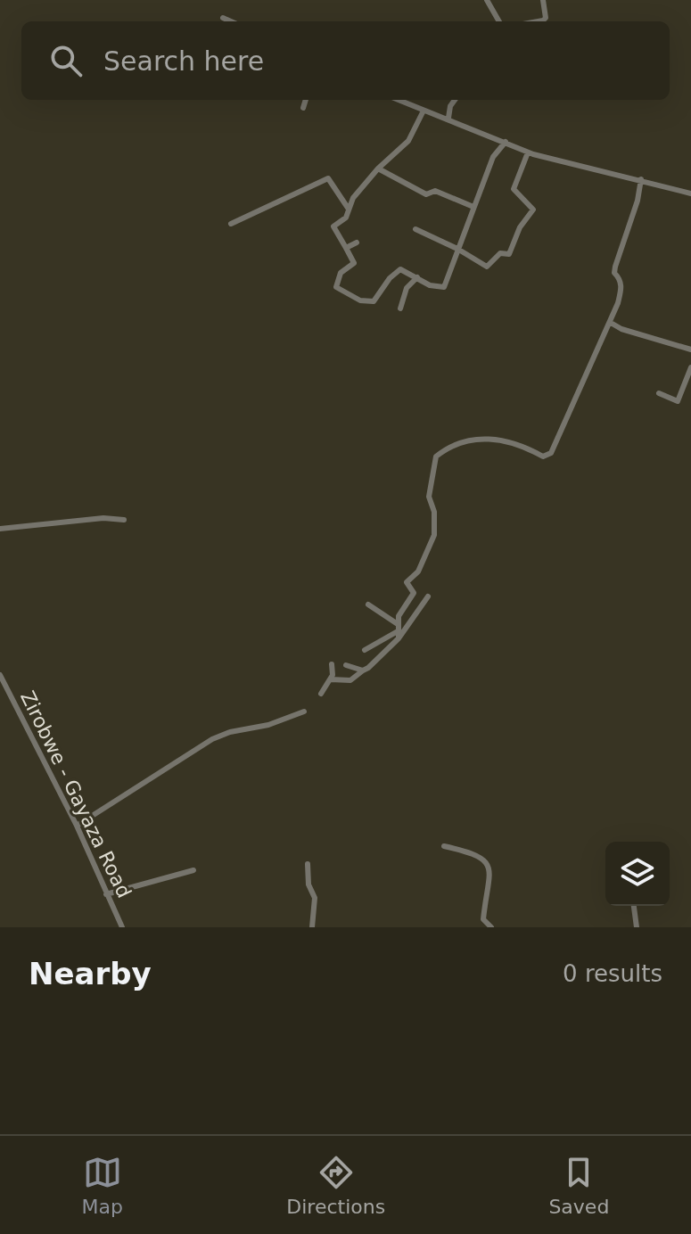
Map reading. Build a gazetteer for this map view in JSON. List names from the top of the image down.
{
  "streets": {
    "street": ["Zirobwe - Gayaza Road"]
  },
  "page": {
    "search": "Search here",
    "heading": ["Nearby", "0 results"],
    "nav": ["Map", "Directions", "Saved"]
  }
}
